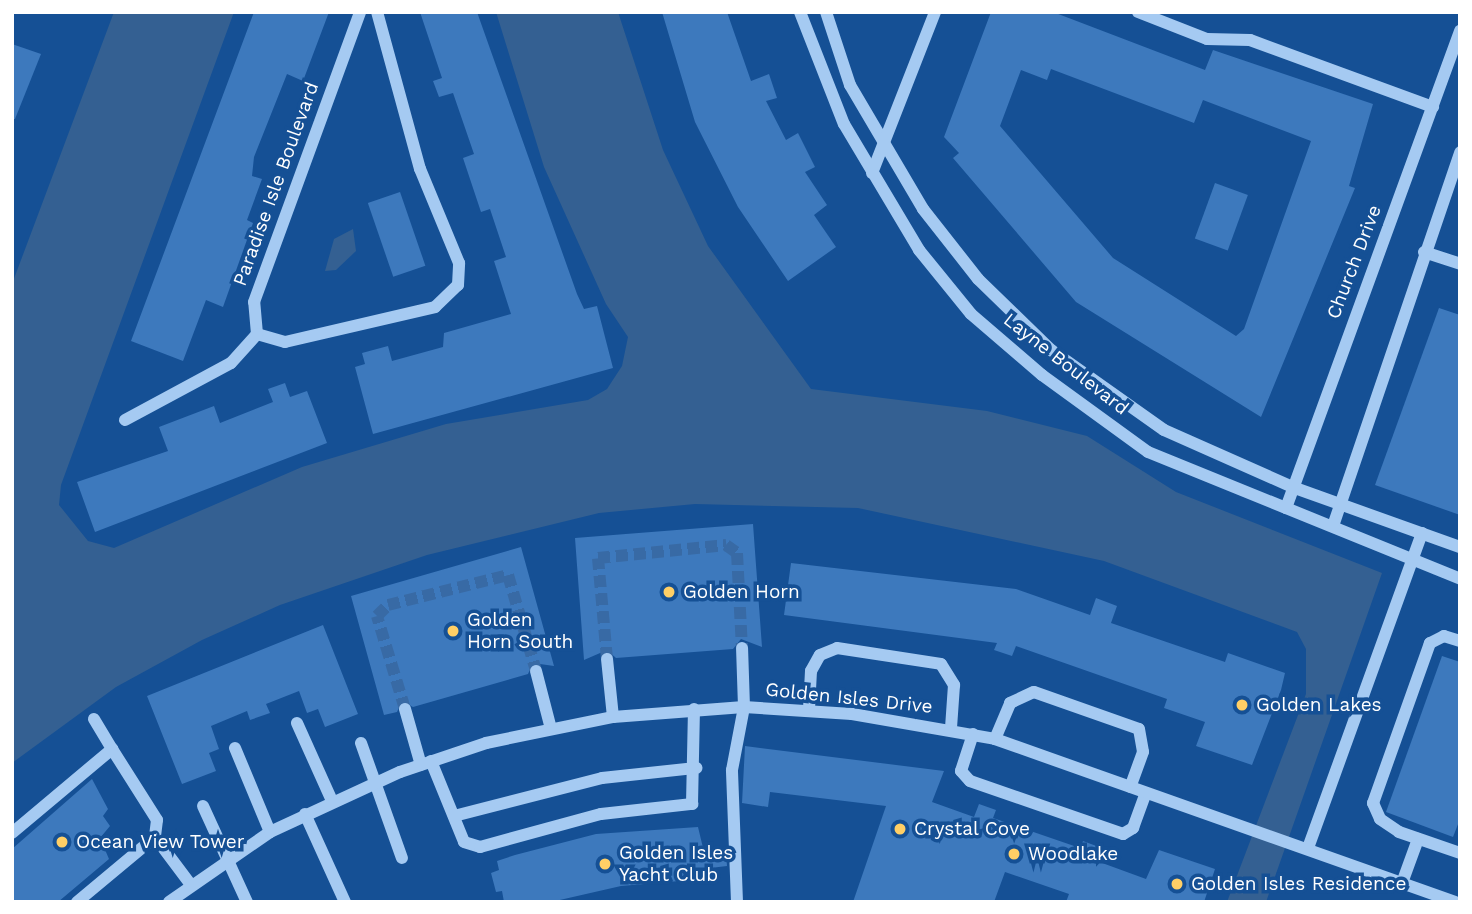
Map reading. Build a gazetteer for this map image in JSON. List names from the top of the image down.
{
  "streets": {
    "street": [
      "Paradise Isle Boulevard",
      "Church Drive",
      "Layne Boulevard",
      "Golden Isles Drive"
    ]
  },
  "crossings": [
    ["Church Drive", "Layne Boulevard"]
  ],
  "places": [
    "Golden Horn",
    "Golden Horn South",
    "Golden Lakes",
    "Crystal Cove",
    "Ocean View Tower",
    "Woodlake",
    "Golden Isles Yacht Club",
    "Golden Isles Residence"
  ]
}
